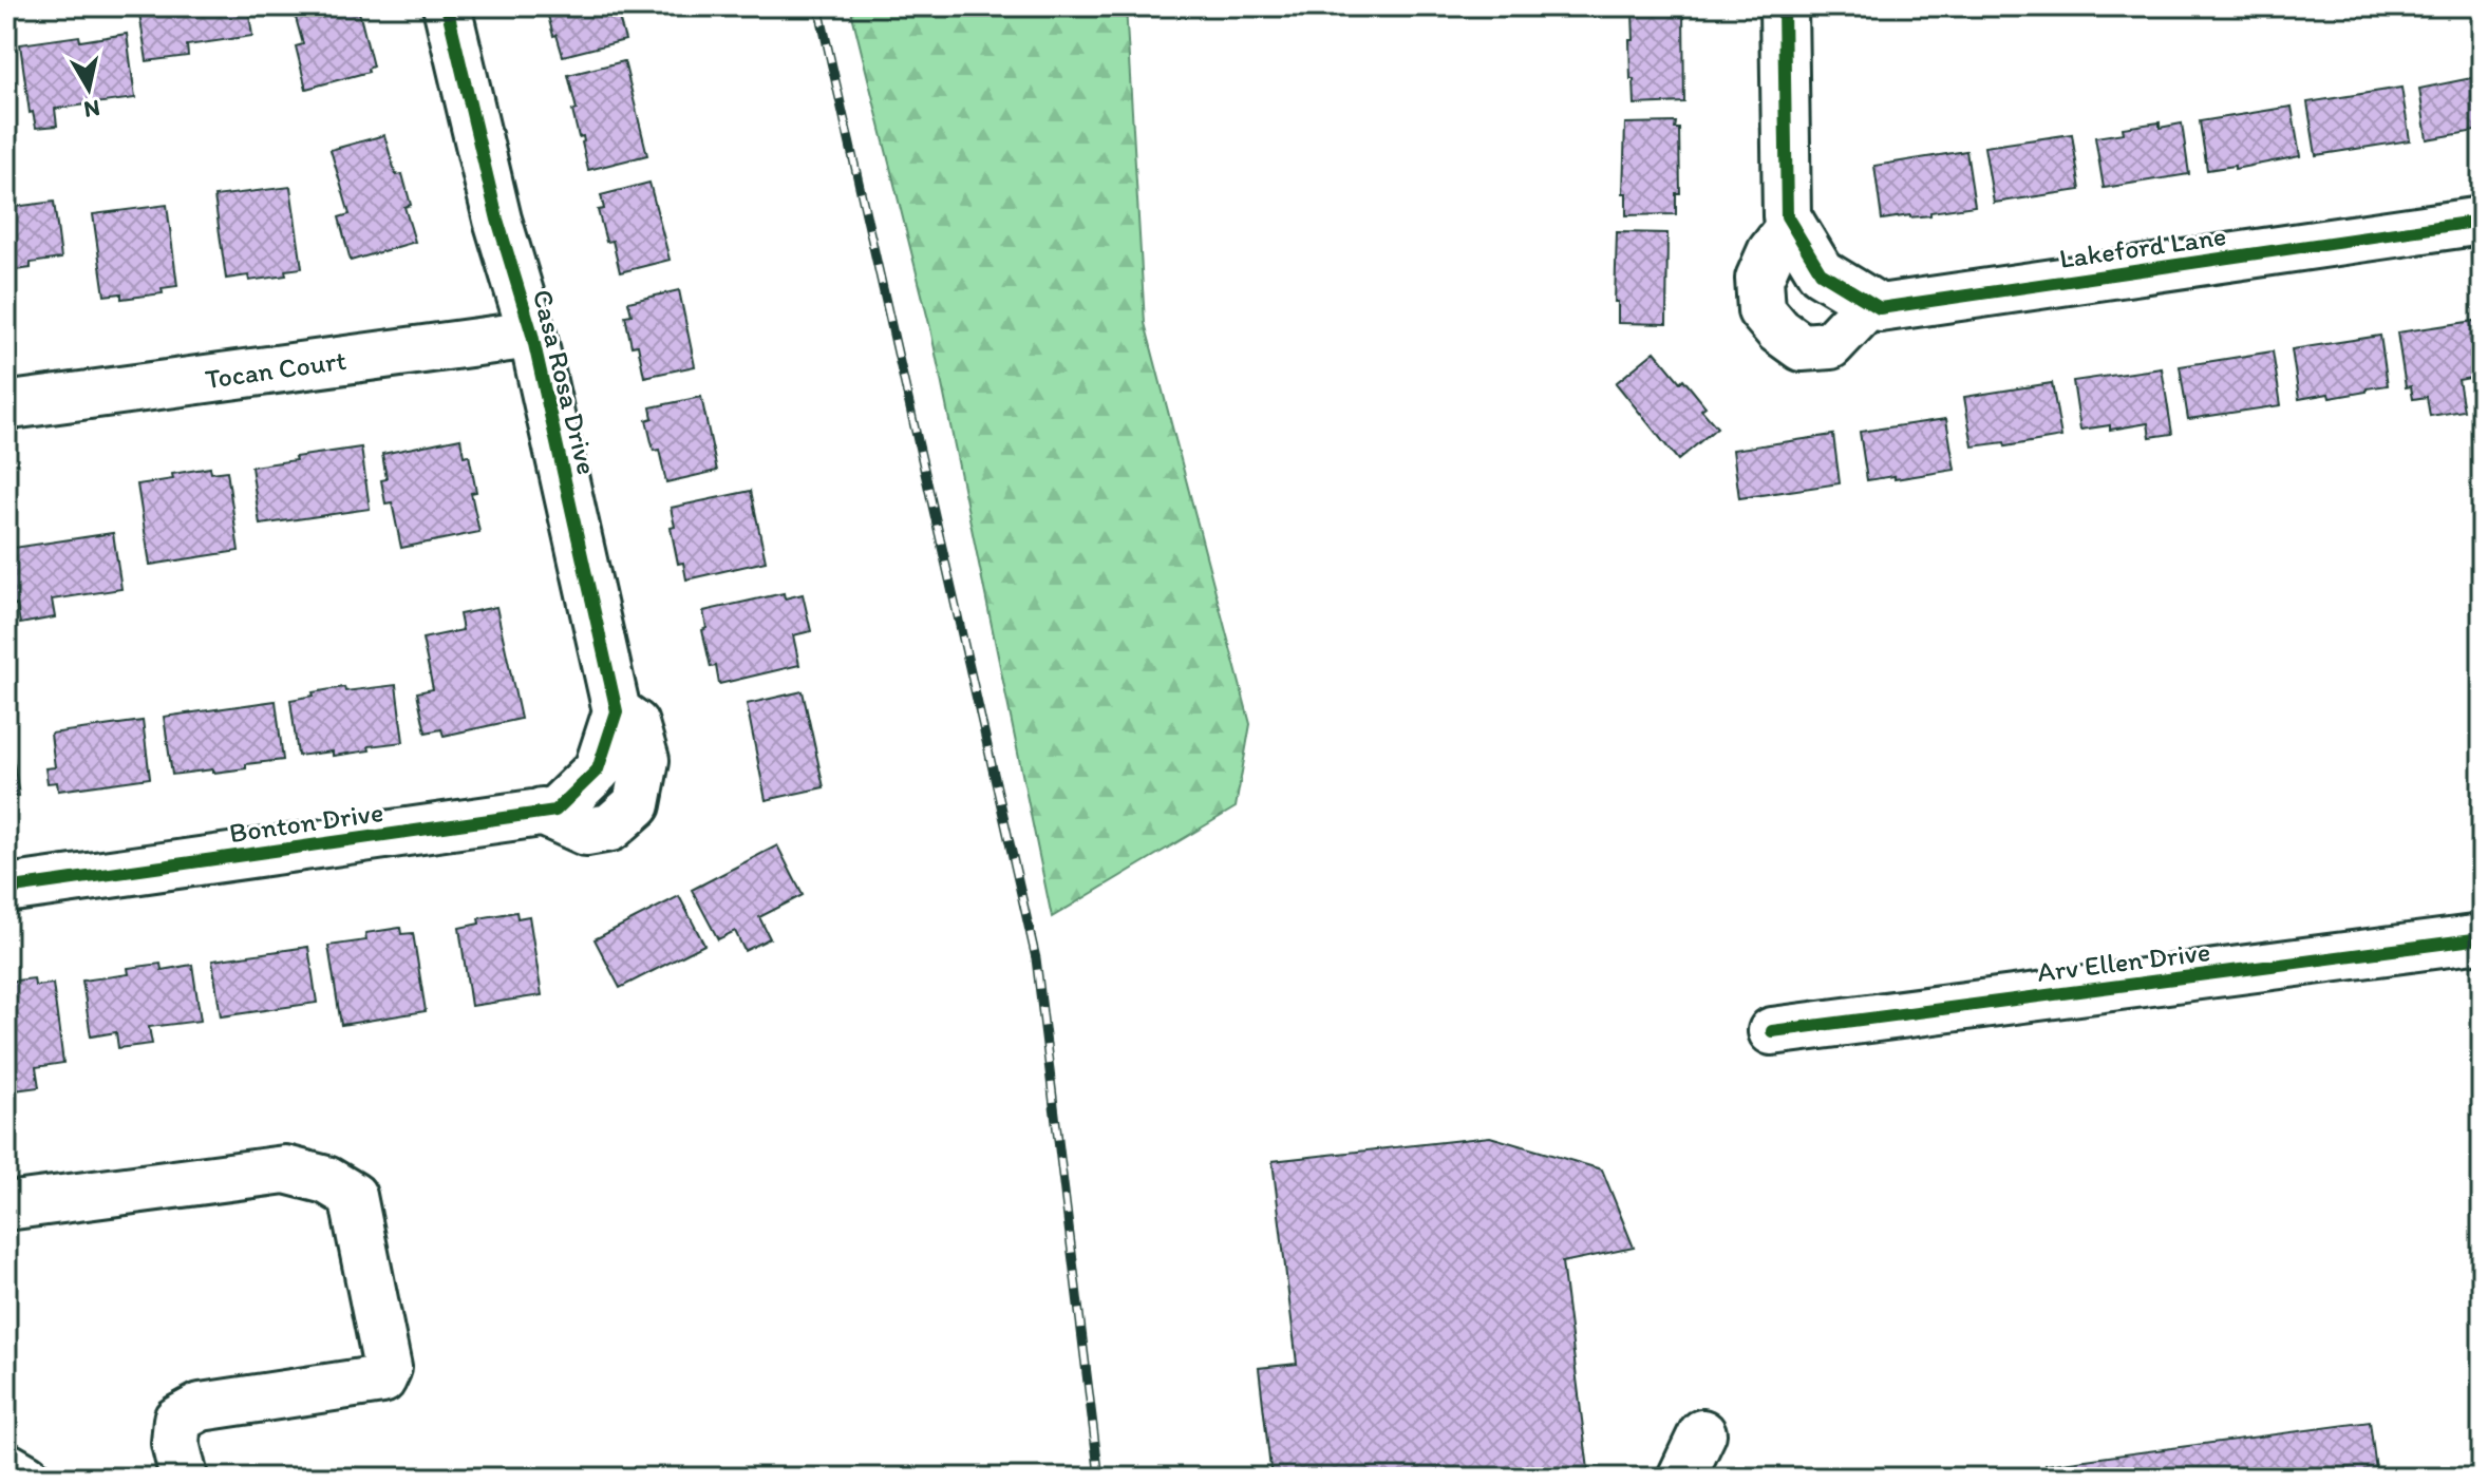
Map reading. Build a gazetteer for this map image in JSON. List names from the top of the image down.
{
  "streets": {
    "street": [
      "Lakeford Lane",
      "Tocan Court",
      "Casa Rosa Drive",
      "Bonton Drive",
      "Arv Ellen Drive"
    ]
  },
  "crossings": [
    ["Tocan Court", "Casa Rosa Drive"],
    ["Casa Rosa Drive", "Bonton Drive"]
  ],
  "north": "bottom"
}
